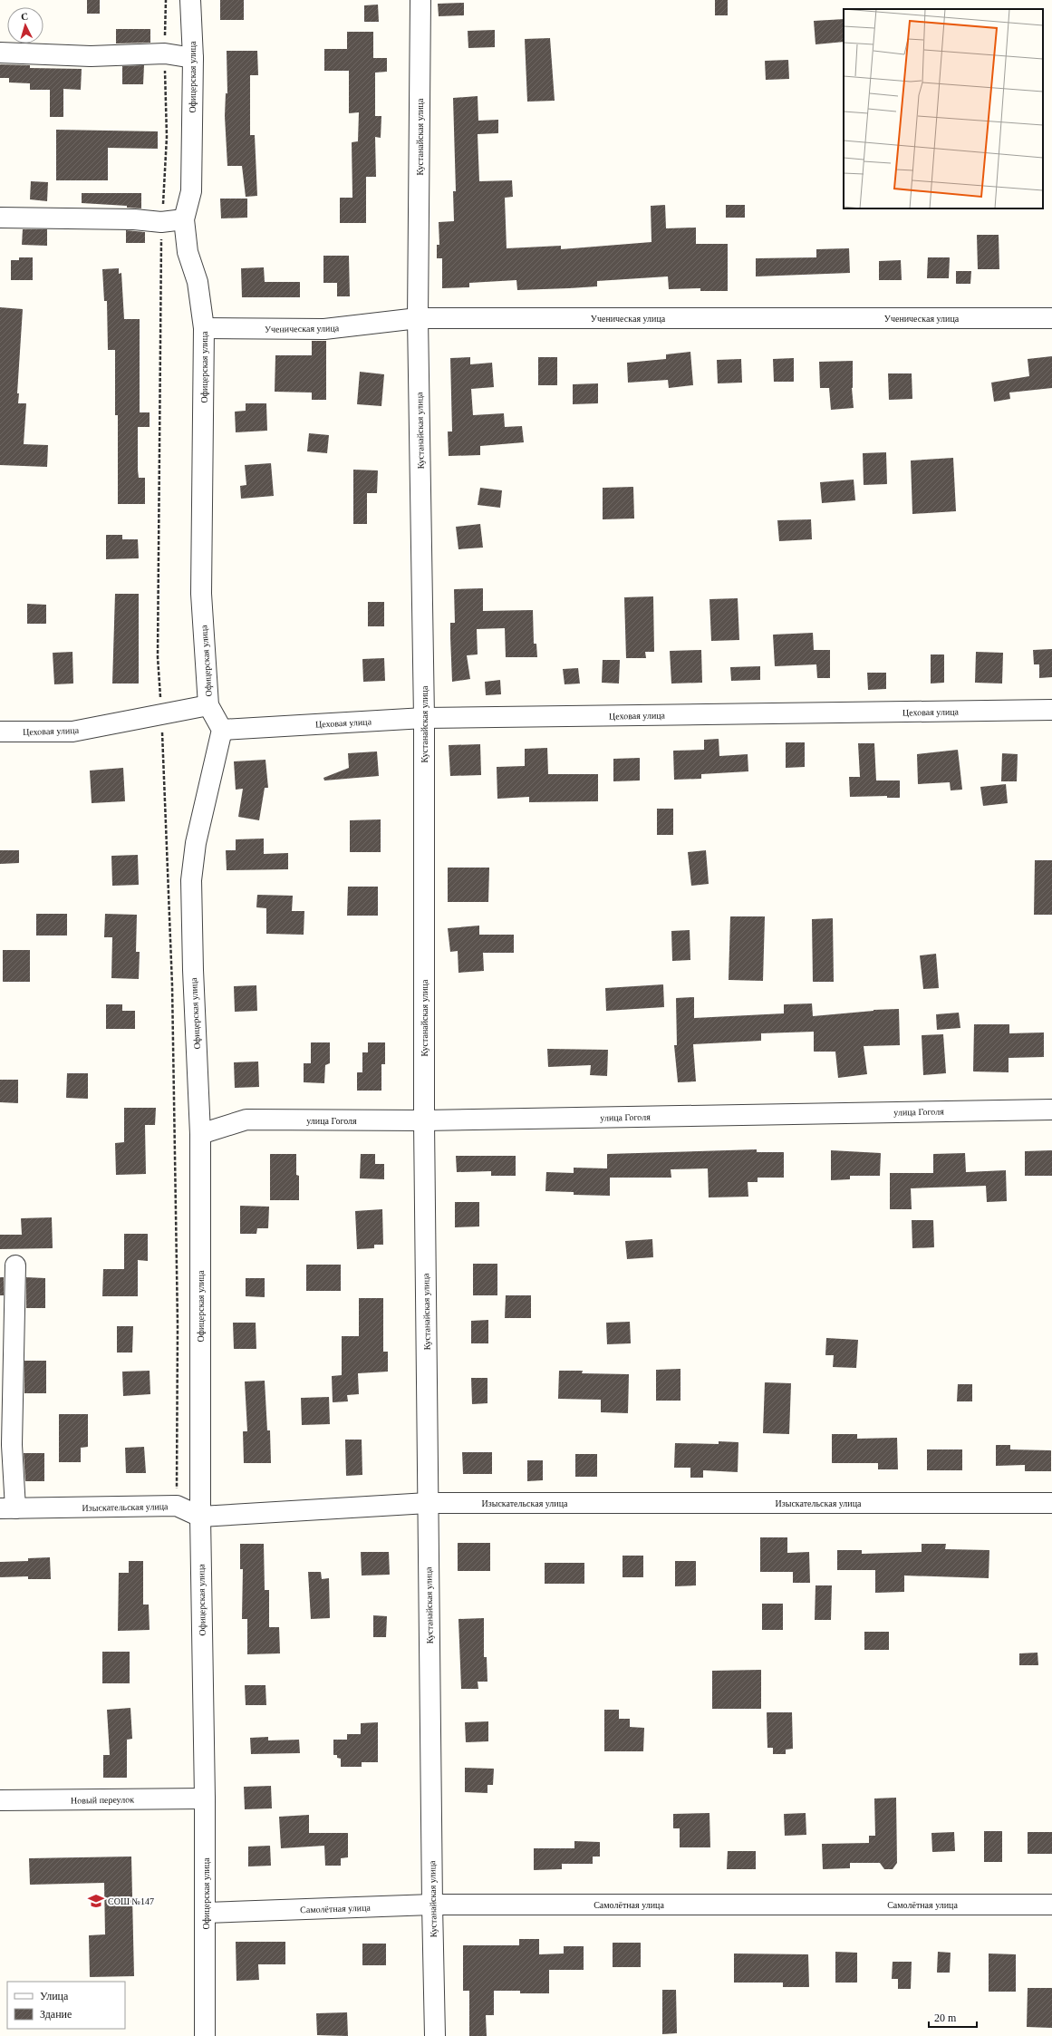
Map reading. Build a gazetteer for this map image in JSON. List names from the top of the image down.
{
  "streets": {
    "street": [
      "Офицерская улица",
      "Кустанайская улица",
      "Ученическая улица",
      "Цеховая улица",
      "улица Гоголя",
      "Изыскательская улица",
      "Новый переулок",
      "Самолётная улица"
    ]
  },
  "crossings": [
    ["Офицерская улица", "Ученическая улица"],
    ["Офицерская улица", "Цеховая улица"],
    ["Офицерская улица", "улица Гоголя"],
    ["Офицерская улица", "Изыскательская улица"],
    ["Офицерская улица", "Новый переулок"],
    ["Офицерская улица", "Самолётная улица"],
    ["Кустанайская улица", "Ученическая улица"],
    ["Кустанайская улица", "Цеховая улица"],
    ["Кустанайская улица", "улица Гоголя"],
    ["Кустанайская улица", "Изыскательская улица"],
    ["Кустанайская улица", "Самолётная улица"]
  ],
  "places": {
    "school or university": ["СОШ №147"]
  },
  "legend": ["Улица", "Здание"],
  "scale_bar": "20 m",
  "north": "top"
}
